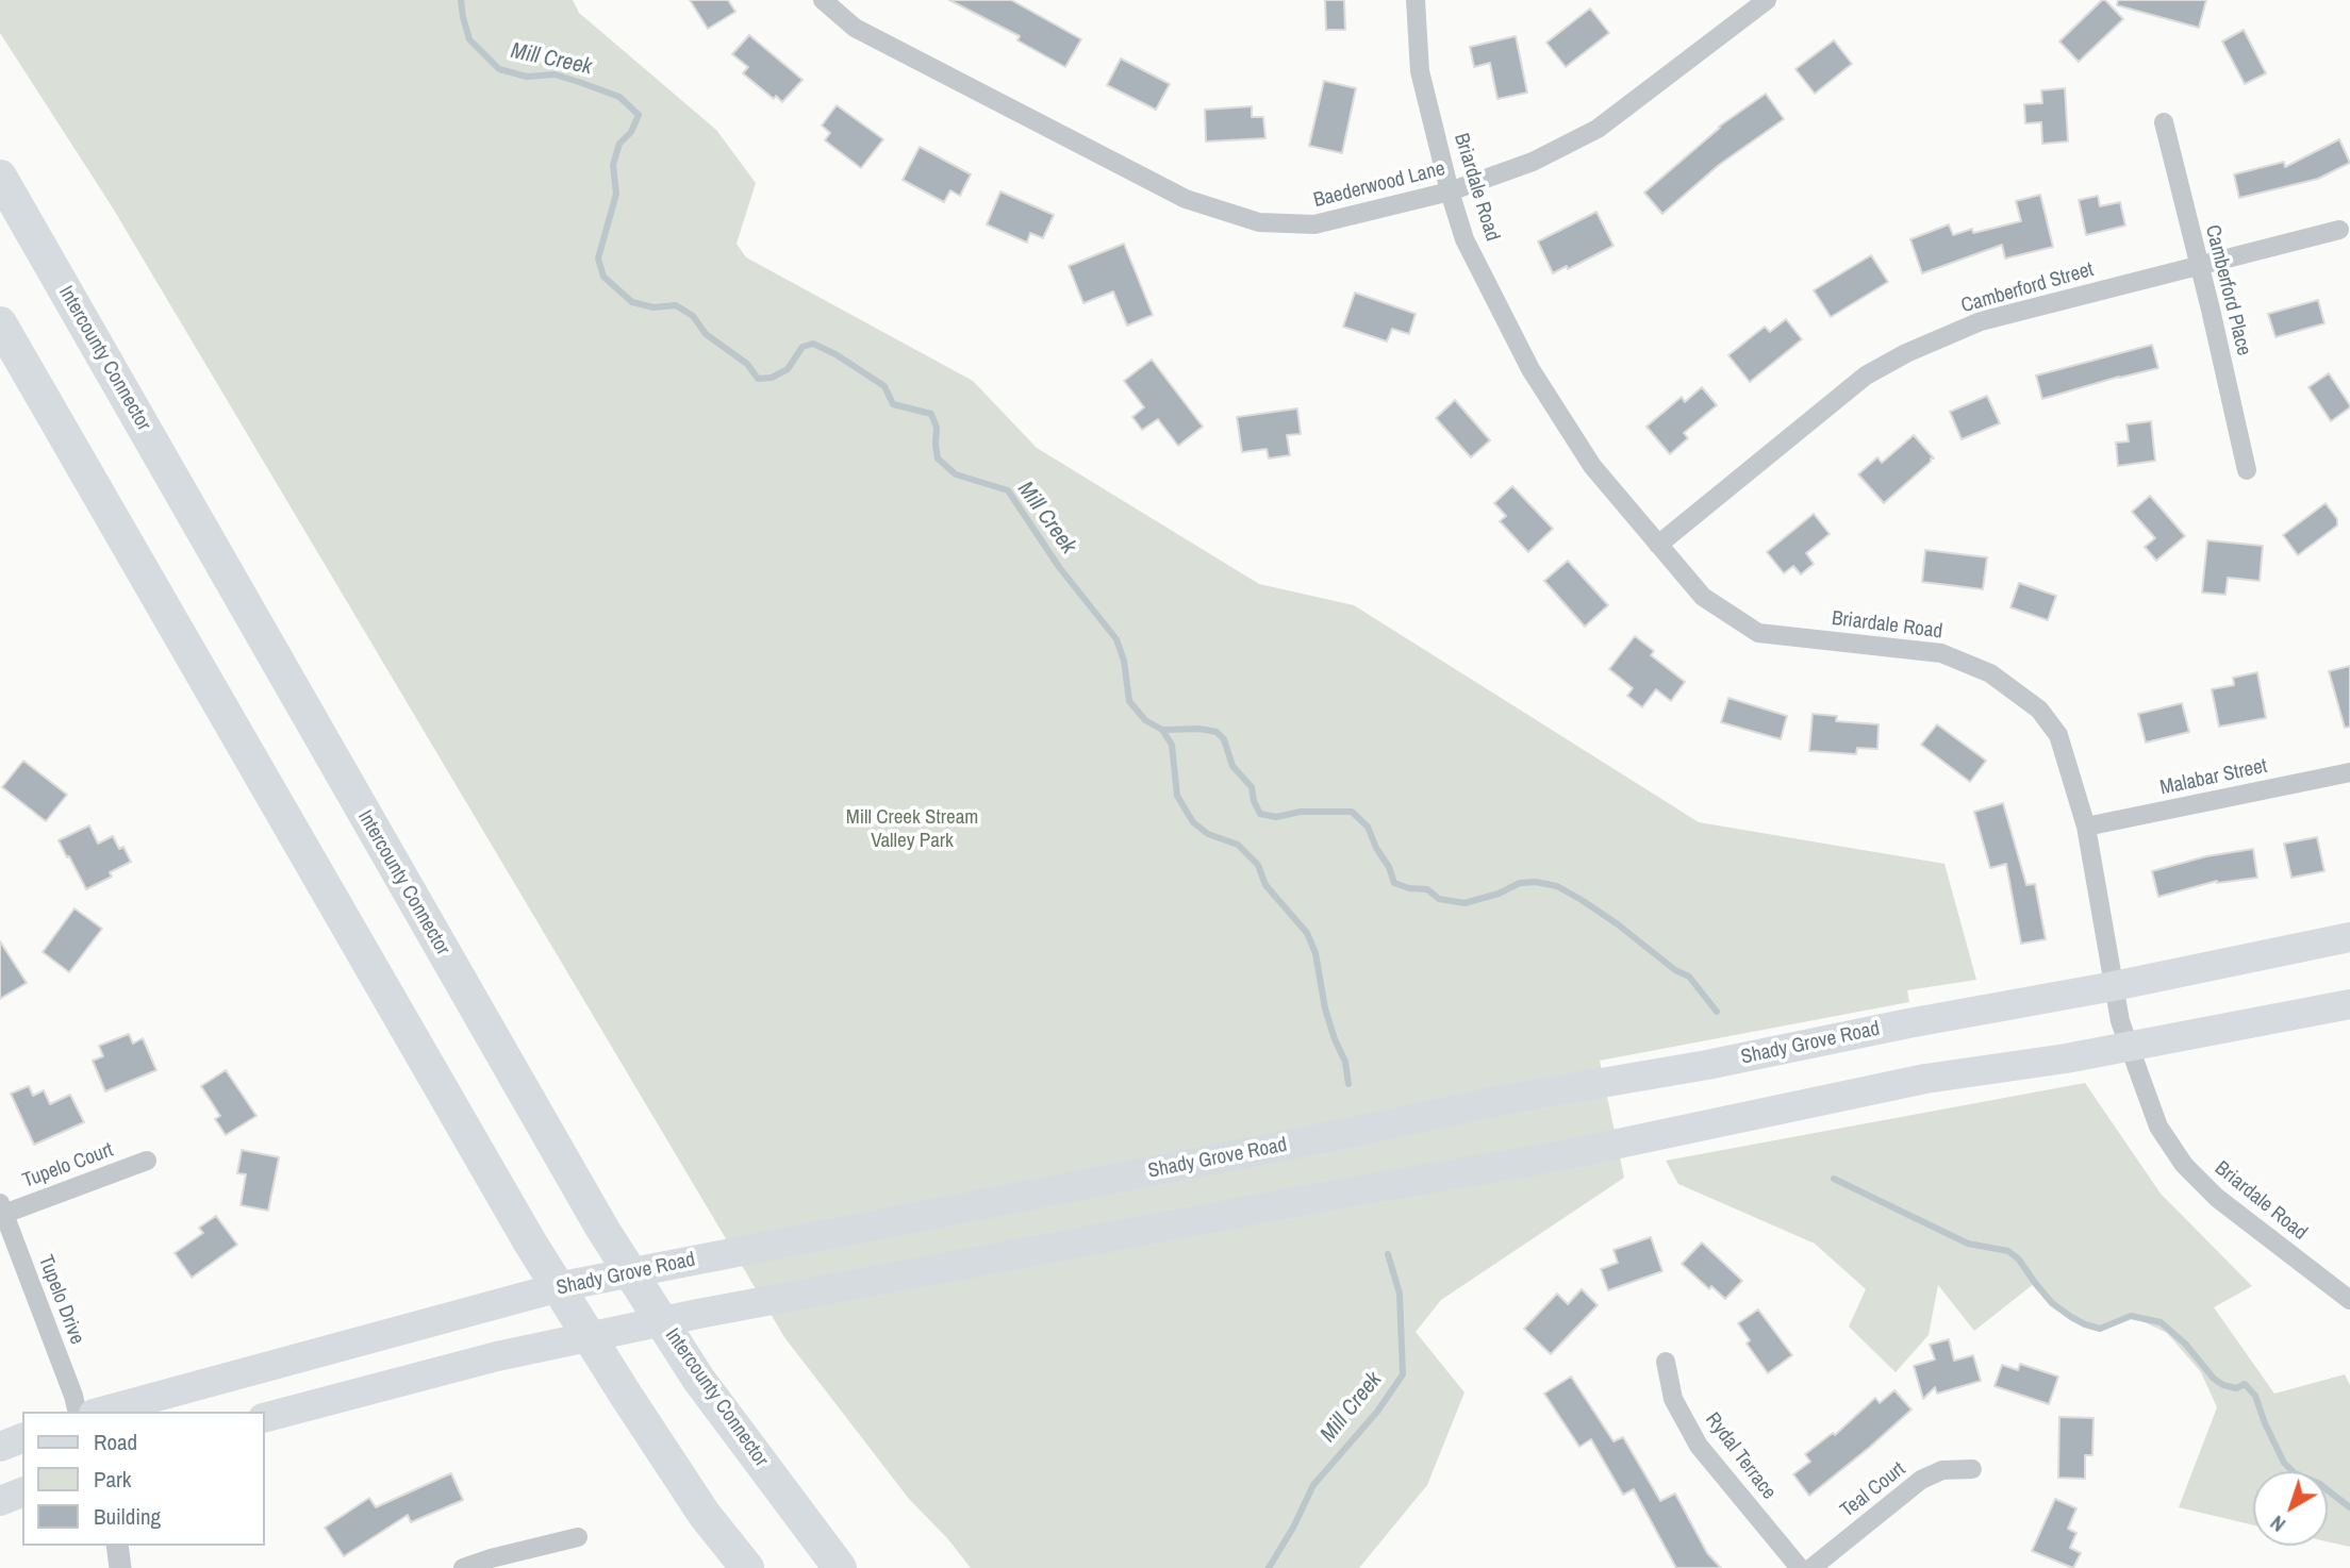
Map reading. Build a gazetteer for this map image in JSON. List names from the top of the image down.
{
  "streets": {
    "highway": ["Intercounty Connector"],
    "main road": ["Shady Grove Road"],
    "street": [
      "Baederwood Lane",
      "Briardale Road",
      "Camberford Street",
      "Camberford Place",
      "Malabar Street",
      "Tupelo Court",
      "Tupelo Drive",
      "Rydal Terrace",
      "Teal Court"
    ]
  },
  "crossings": [
    ["Baederwood Lane", "Briardale Road"],
    ["Briardale Road", "Camberford Street"],
    ["Briardale Road", "Malabar Street"],
    ["Briardale Road", "Shady Grove Road"],
    ["Camberford Street", "Camberford Place"],
    ["Tupelo Court", "Tupelo Drive"]
  ],
  "water": ["Mill Creek"],
  "parks": ["Mill Creek Stream Valley Park"],
  "legend": ["Road", "Park", "Building"],
  "north": "bottom left"
}
